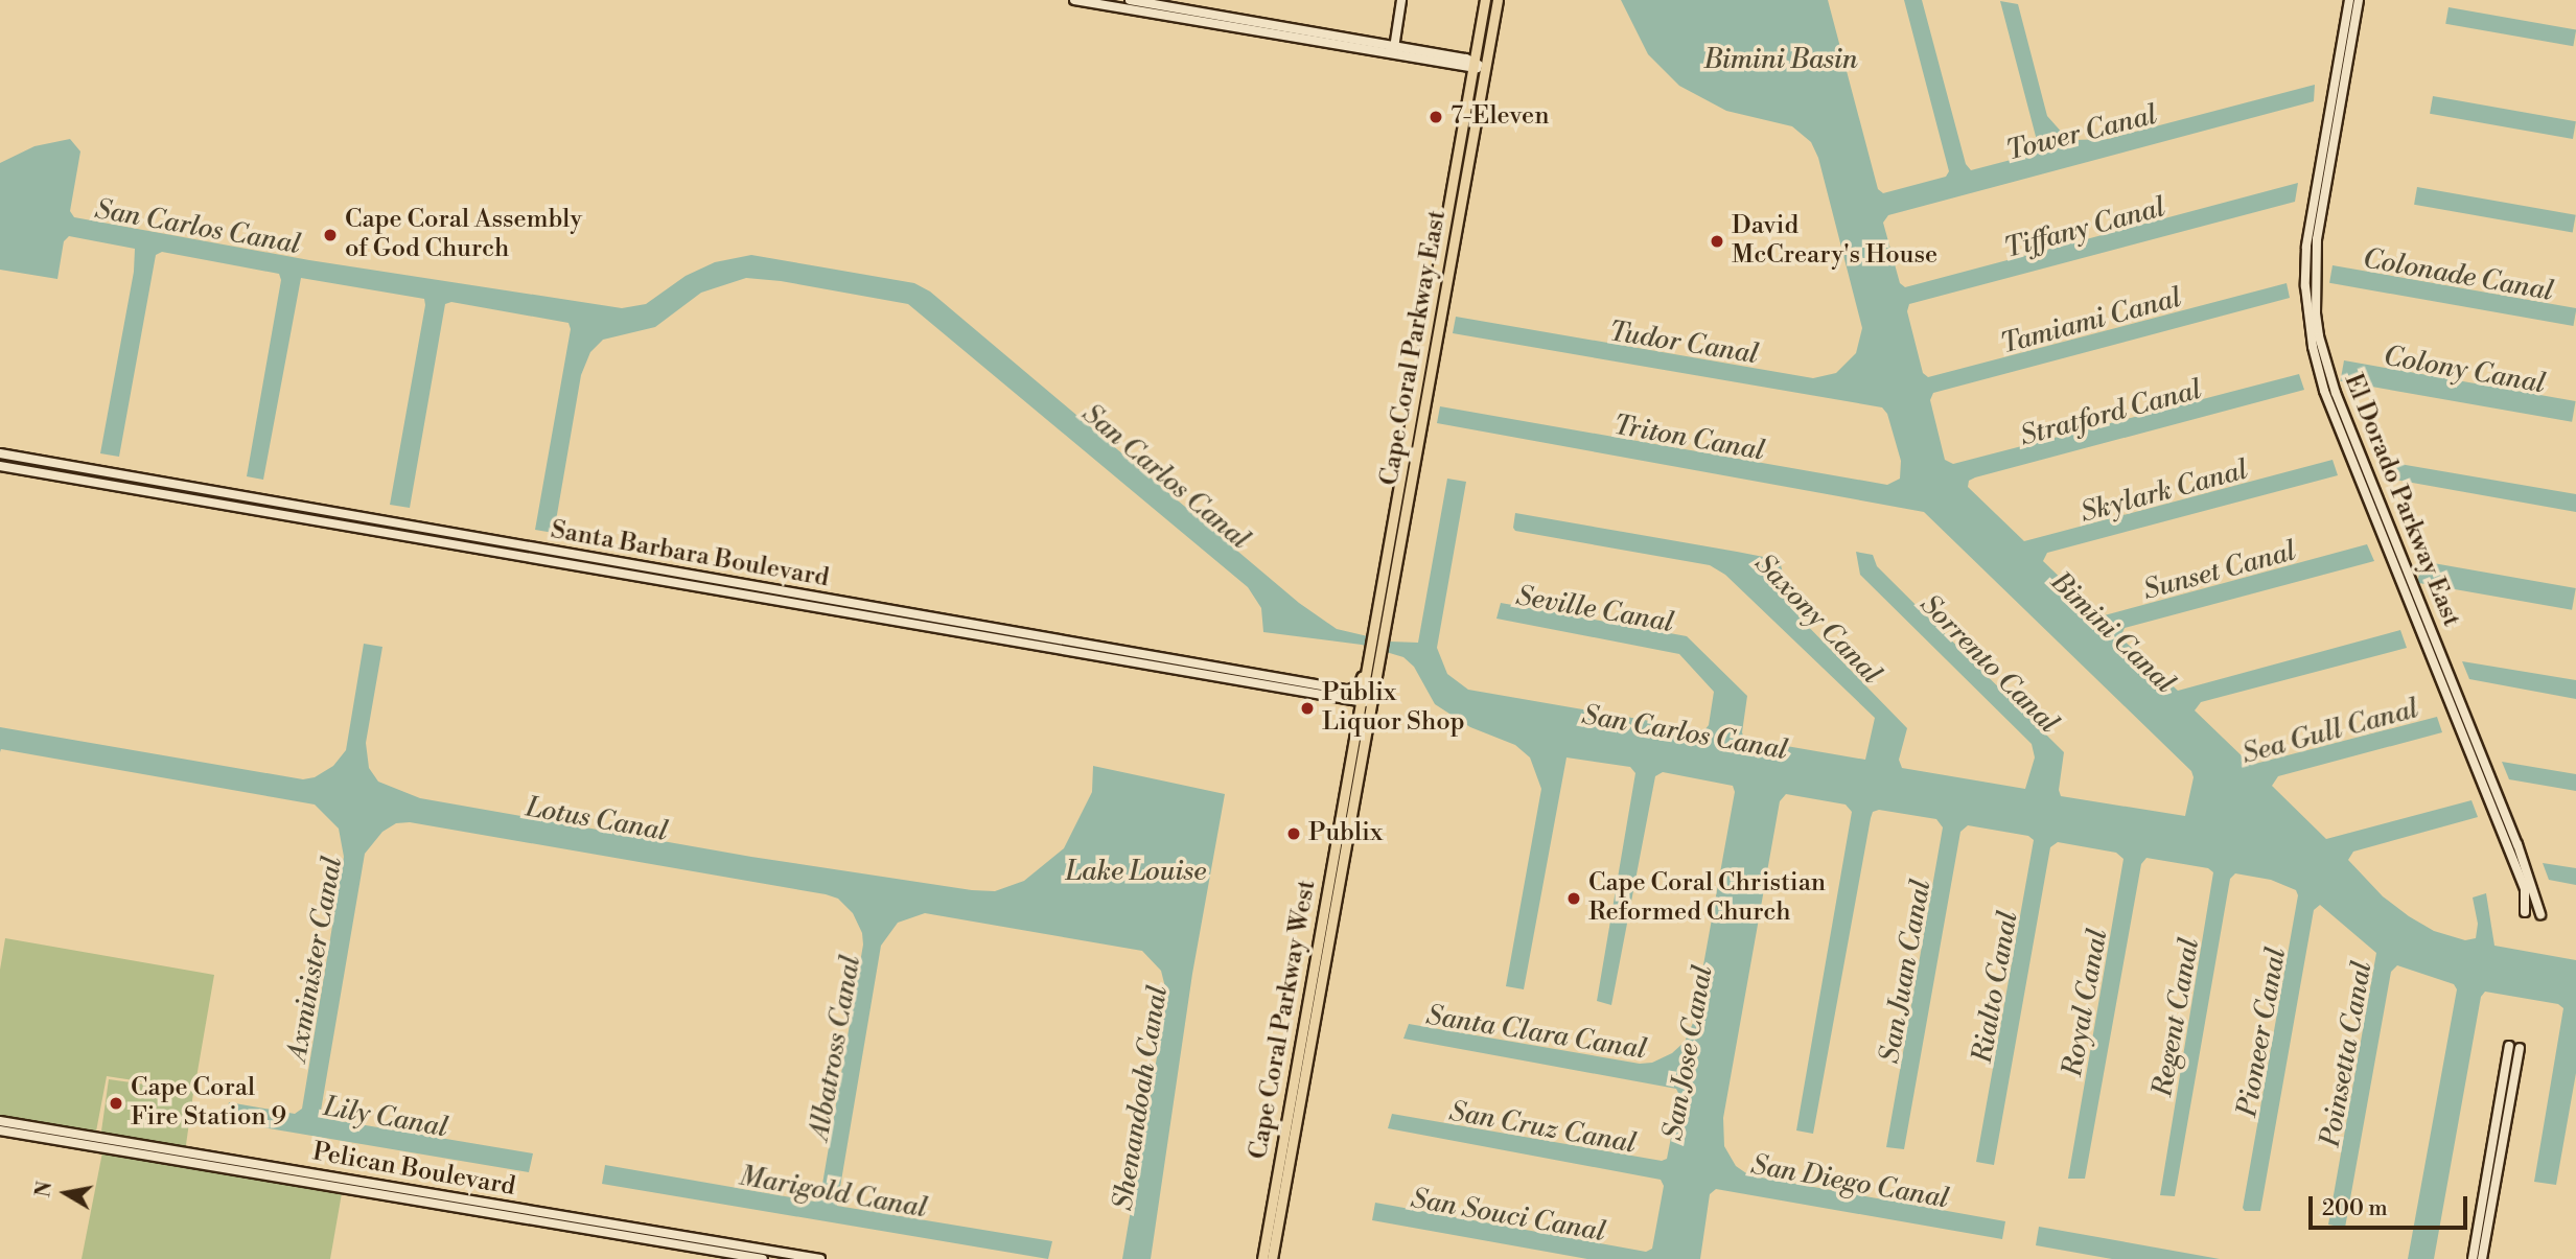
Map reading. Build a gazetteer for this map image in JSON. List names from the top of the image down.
{
  "streets": {
    "main road": ["Cape Coral Parkway East", "Cape Coral Parkway West"],
    "street": ["El Dorado Parkway East", "Santa Barbara Boulevard", "Pelican Boulevard"]
  },
  "crossings": [
    ["Cape Coral Parkway East", "Santa Barbara Boulevard"],
    ["Cape Coral Parkway East", "Cape Coral Parkway West"],
    ["Santa Barbara Boulevard", "Cape Coral Parkway West"]
  ],
  "water": [
    "Bimini Basin",
    "Tower Canal",
    "San Carlos Canal",
    "Tiffany Canal",
    "Colonade Canal",
    "Tamiami Canal",
    "Tudor Canal",
    "Colony Canal",
    "Stratford Canal",
    "Triton Canal",
    "Skylark Canal",
    "Sunset Canal",
    "Seville Canal",
    "Saxony Canal",
    "Bimini Canal",
    "Sorrento Canal",
    "Sea Gull Canal",
    "Lotus Canal",
    "Lake Louise",
    "Axminister Canal",
    "San Juan Canal",
    "Rialto Canal",
    "Royal Canal",
    "Regent Canal",
    "Pioneer Canal",
    "Santa Clara Canal",
    "Albatross Canal",
    "San Jose Canal",
    "Poinsetta Canal",
    "Shenandoah Canal",
    "Lily Canal",
    "San Cruz Canal",
    "San Diego Canal",
    "Marigold Canal",
    "San Souci Canal"
  ],
  "places": [
    "7-Eleven",
    "Cape Coral Assembly of God Church",
    "David McCreary's House",
    "Publix Liquor Shop",
    "Publix",
    "Cape Coral Christian Reformed Church",
    "Cape Coral Fire Station 9"
  ],
  "scale_bar": "200 m",
  "north": "left"
}
